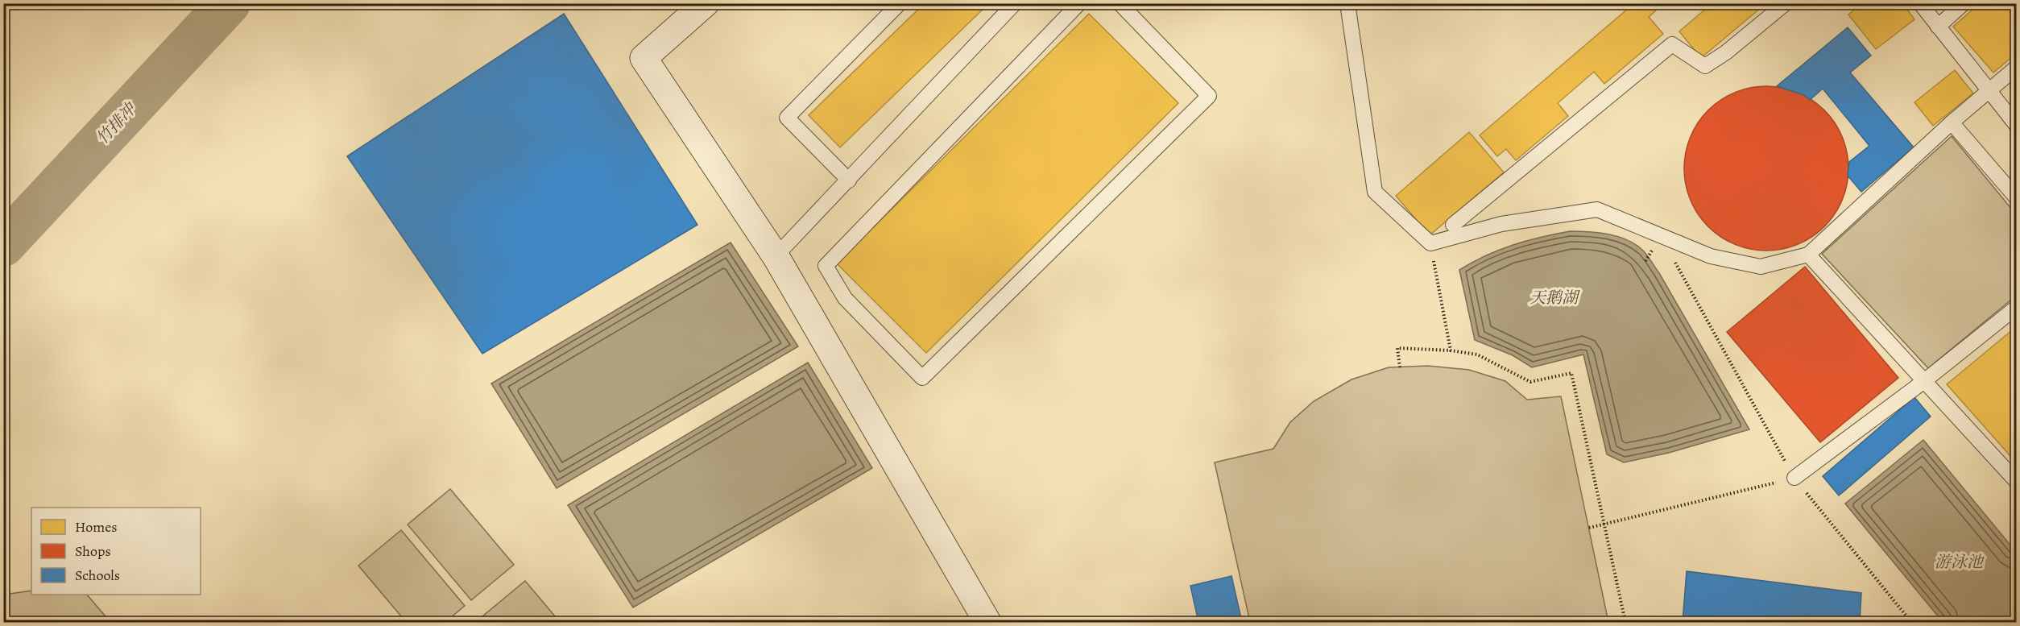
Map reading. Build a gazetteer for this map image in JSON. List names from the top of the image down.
{
  "water": ["竹排冲", "天鹅湖", "游泳池"],
  "legend": ["Homes", "Shops", "Schools"]
}
